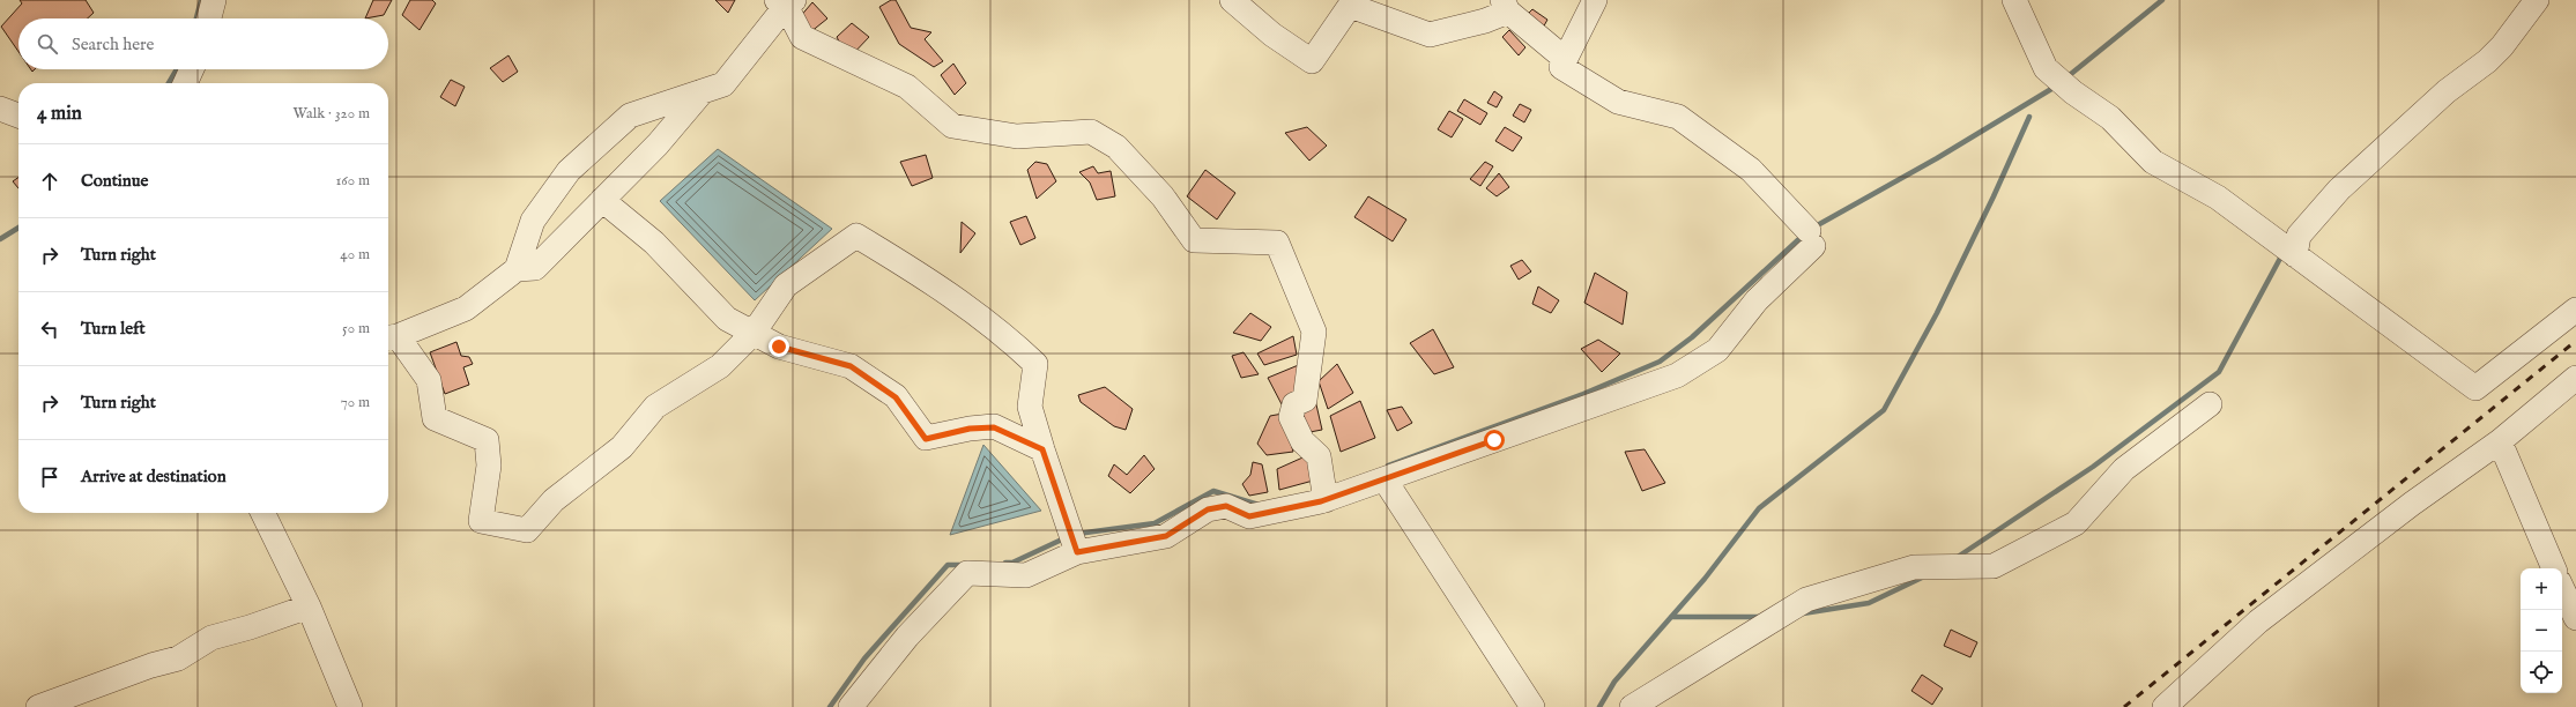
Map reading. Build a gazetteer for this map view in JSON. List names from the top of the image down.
{
  "page": {
    "search": "Search here",
    "heading": ["4 min", "Walk · 320 m"],
    "list": [
      ["Continue", "160 m"],
      ["Turn right", "40 m"],
      ["Turn left", "50 m"],
      ["Turn right", "70 m"],
      "Arrive at destination"
    ],
    "map_buttons": ["+", "−"]
  }
}
